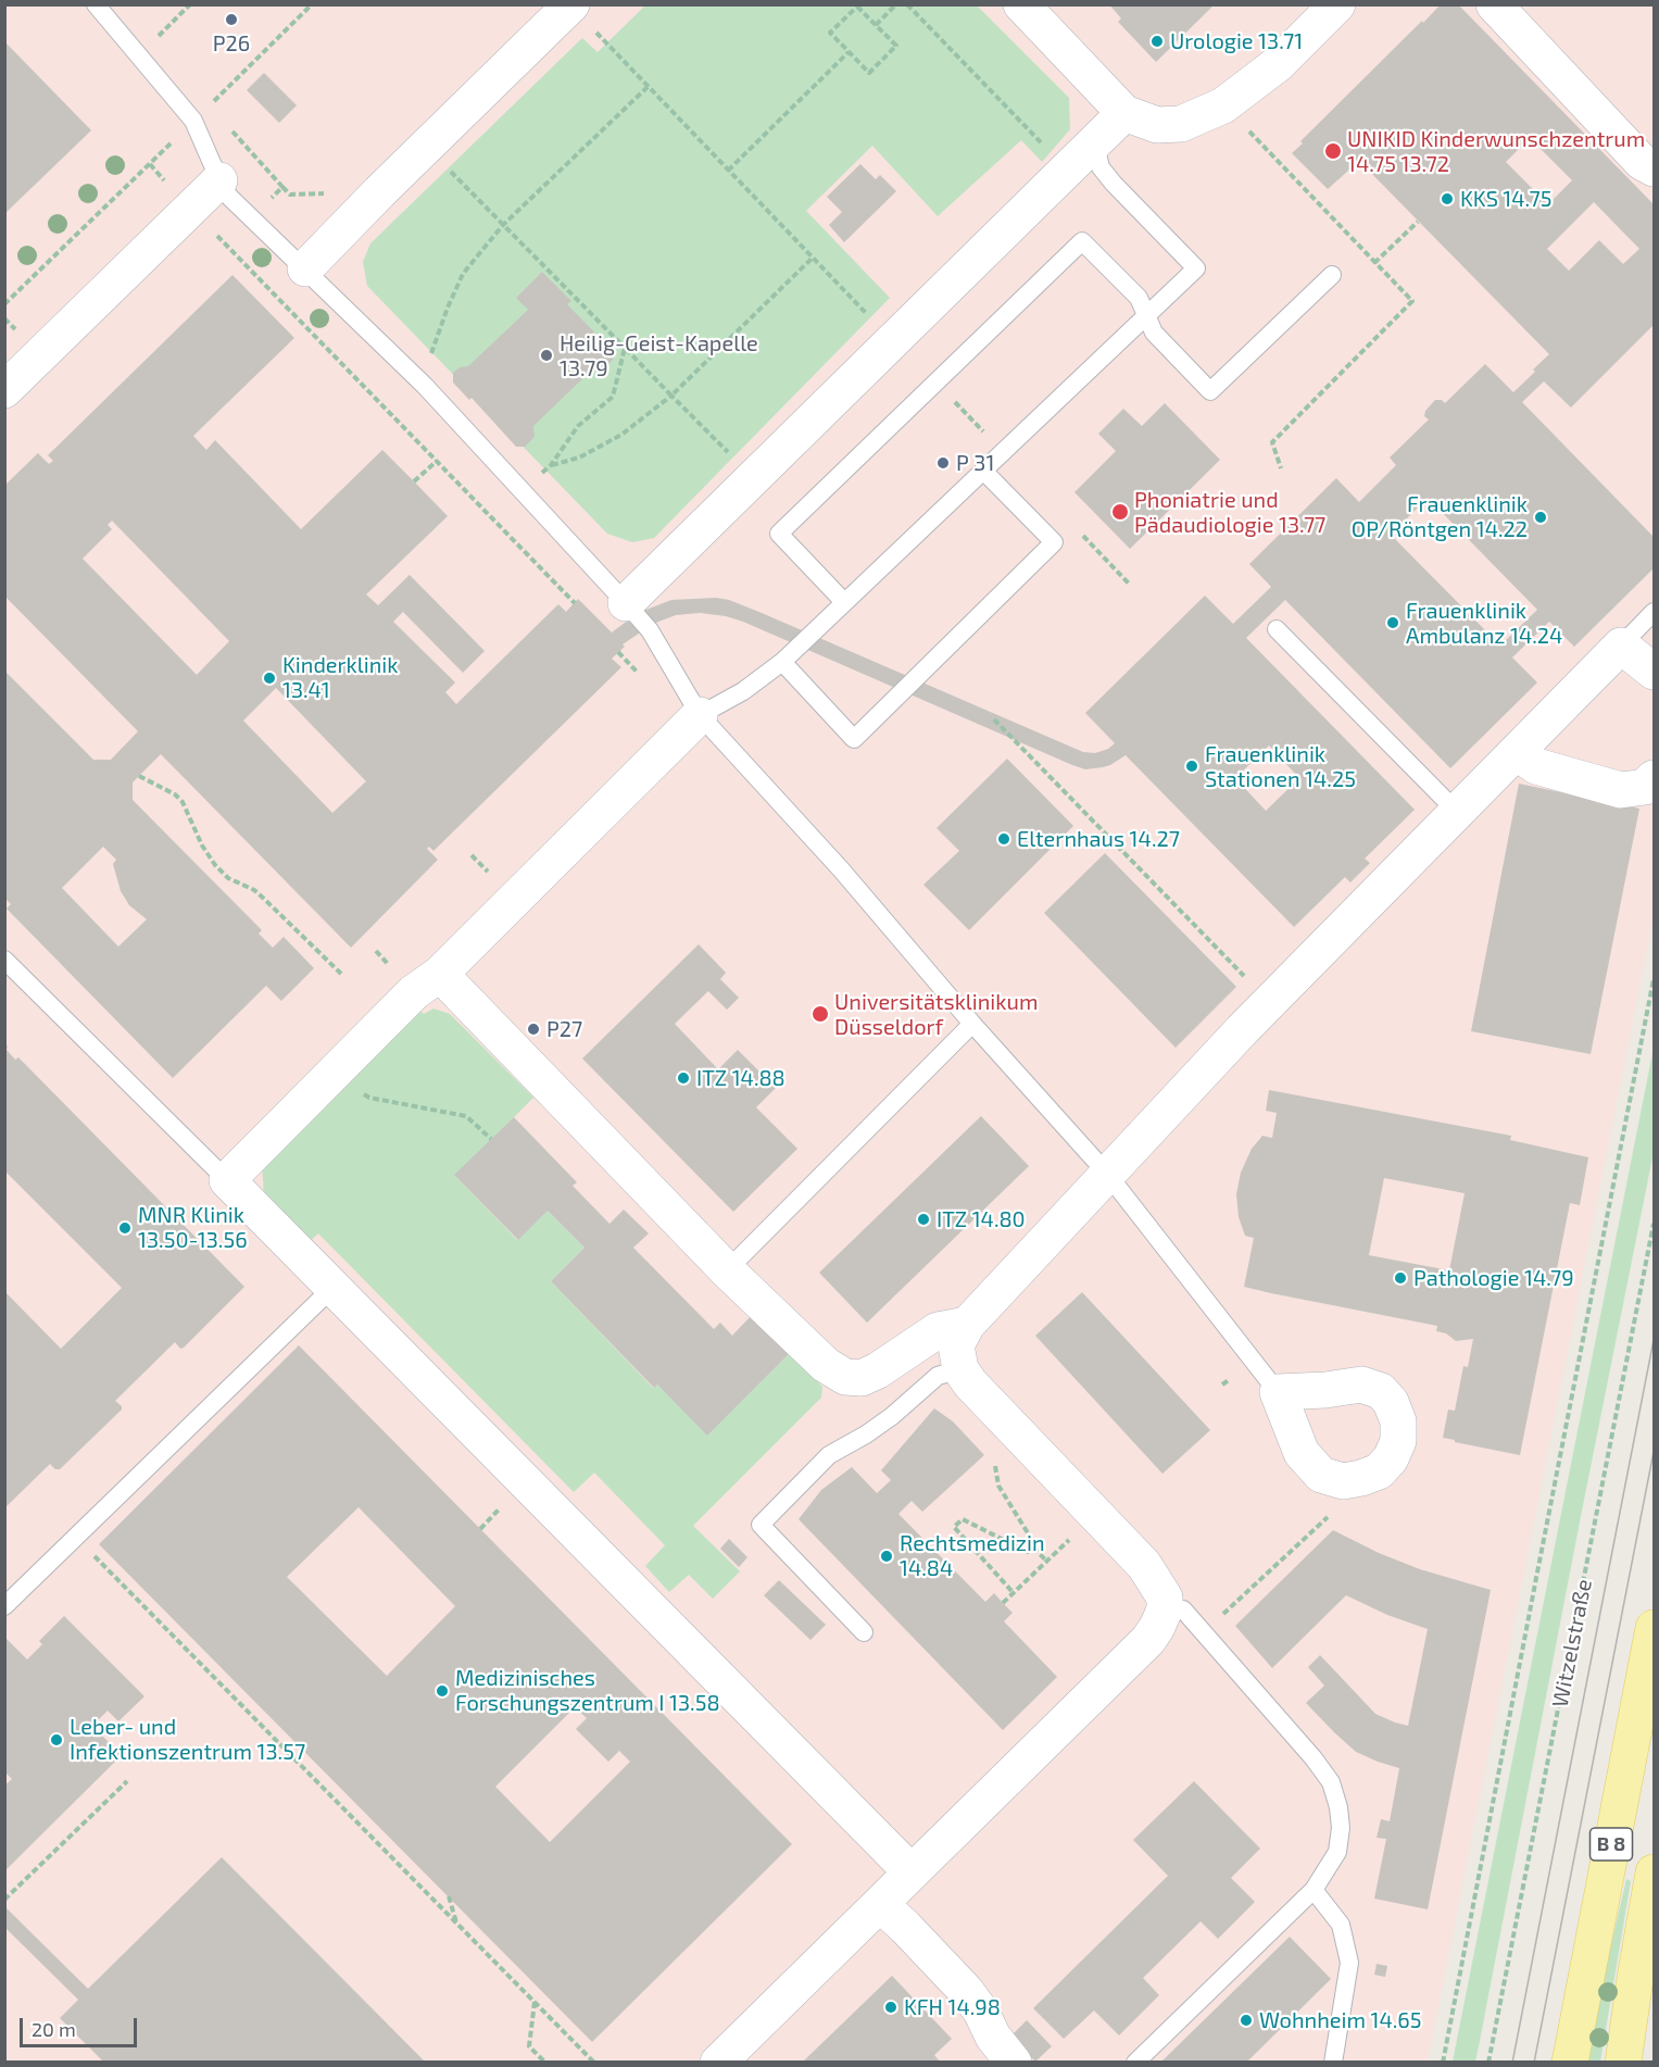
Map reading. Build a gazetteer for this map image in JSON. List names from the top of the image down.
{
  "streets": {
    "main road": ["B 8"],
    "path": ["Witzelstraße"]
  },
  "places": [
    "P26",
    "Urologie 13.71",
    "UNIKID Kinderwunschzentrum 14.75 13.72",
    "KKS 14.75",
    "Heilig-Geist-Kapelle 13.79",
    "P 31",
    "Phoniatrie und Pädaudiologie 13.77",
    "Frauenklinik OP/Röntgen 14.22",
    "Frauenklinik Ambulanz 14.24",
    "Kinderklinik 13.41",
    "Frauenklinik Stationen 14.25",
    "Elternhaus 14.27",
    "Universitätsklinikum Düsseldorf",
    "P27",
    "ITZ 14.88",
    "ITZ 14.80",
    "MNR Klinik 13.50-13.56",
    "Pathologie 14.79",
    "Rechtsmedizin 14.84",
    "Medizinisches Forschungszentrum I 13.58",
    "Leber- und Infektionszentrum 13.57",
    "KFH 14.98",
    "Wohnheim 14.65"
  ],
  "scale_bar": "20 m"
}
